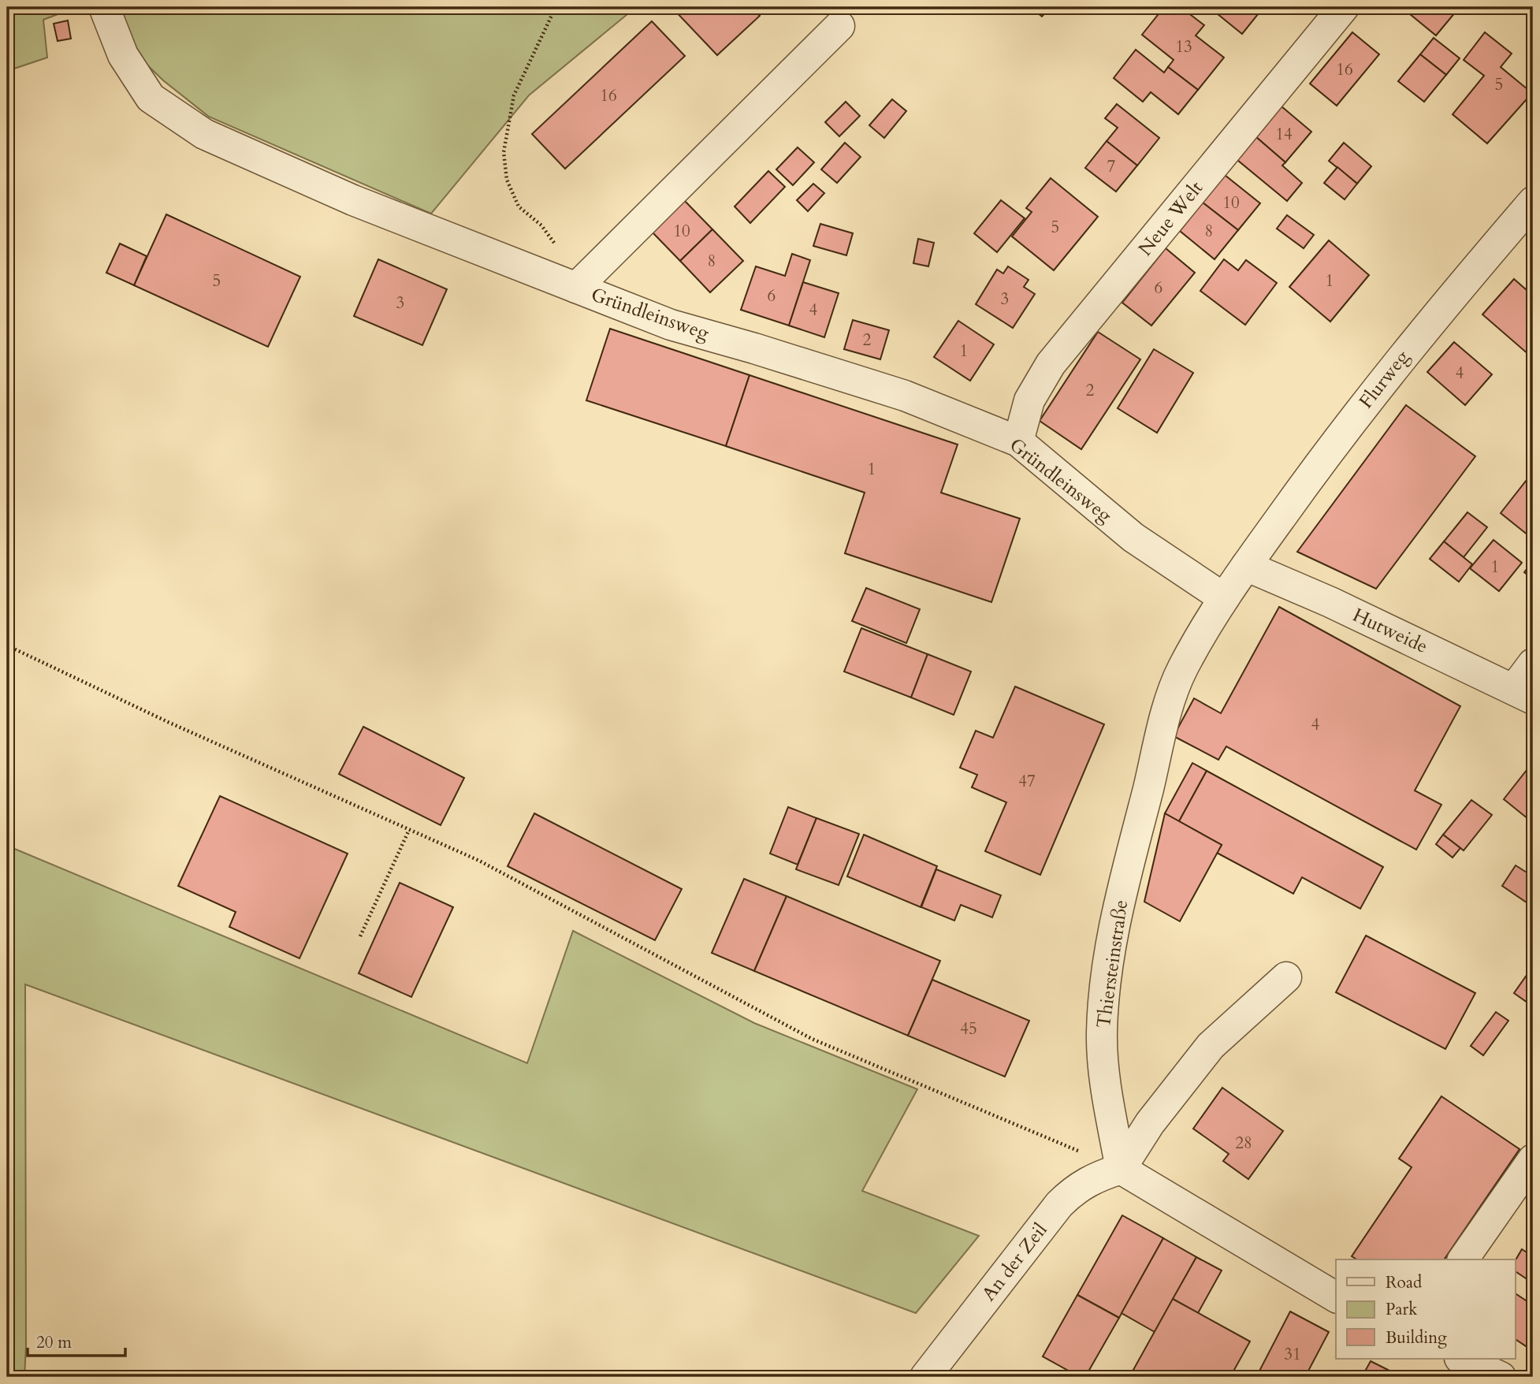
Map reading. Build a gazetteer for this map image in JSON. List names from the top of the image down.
{
  "streets": {
    "street": [
      "Neue Welt",
      "Gründleinsweg",
      "Flurweg",
      "Hutweide",
      "Thiersteinstraße",
      "An der Zeil"
    ]
  },
  "crossings": [
    ["Neue Welt", "Gründleinsweg"],
    ["Gründleinsweg", "Thiersteinstraße"],
    ["Flurweg", "Hutweide"],
    ["Flurweg", "Thiersteinstraße"],
    ["Hutweide", "Thiersteinstraße"],
    ["Thiersteinstraße", "An der Zeil"]
  ],
  "house_numbers": [
    "13",
    "16",
    "5",
    "16",
    "14",
    "7",
    "10",
    "5",
    "10",
    "8",
    "8",
    "5",
    "1",
    "6",
    "6",
    "3",
    "3",
    "4",
    "2",
    "1",
    "4",
    "2",
    "1",
    "1",
    "4",
    "47",
    "45",
    "28",
    "31"
  ],
  "legend": ["Road", "Park", "Building"],
  "scale_bar": "20 m"
}
